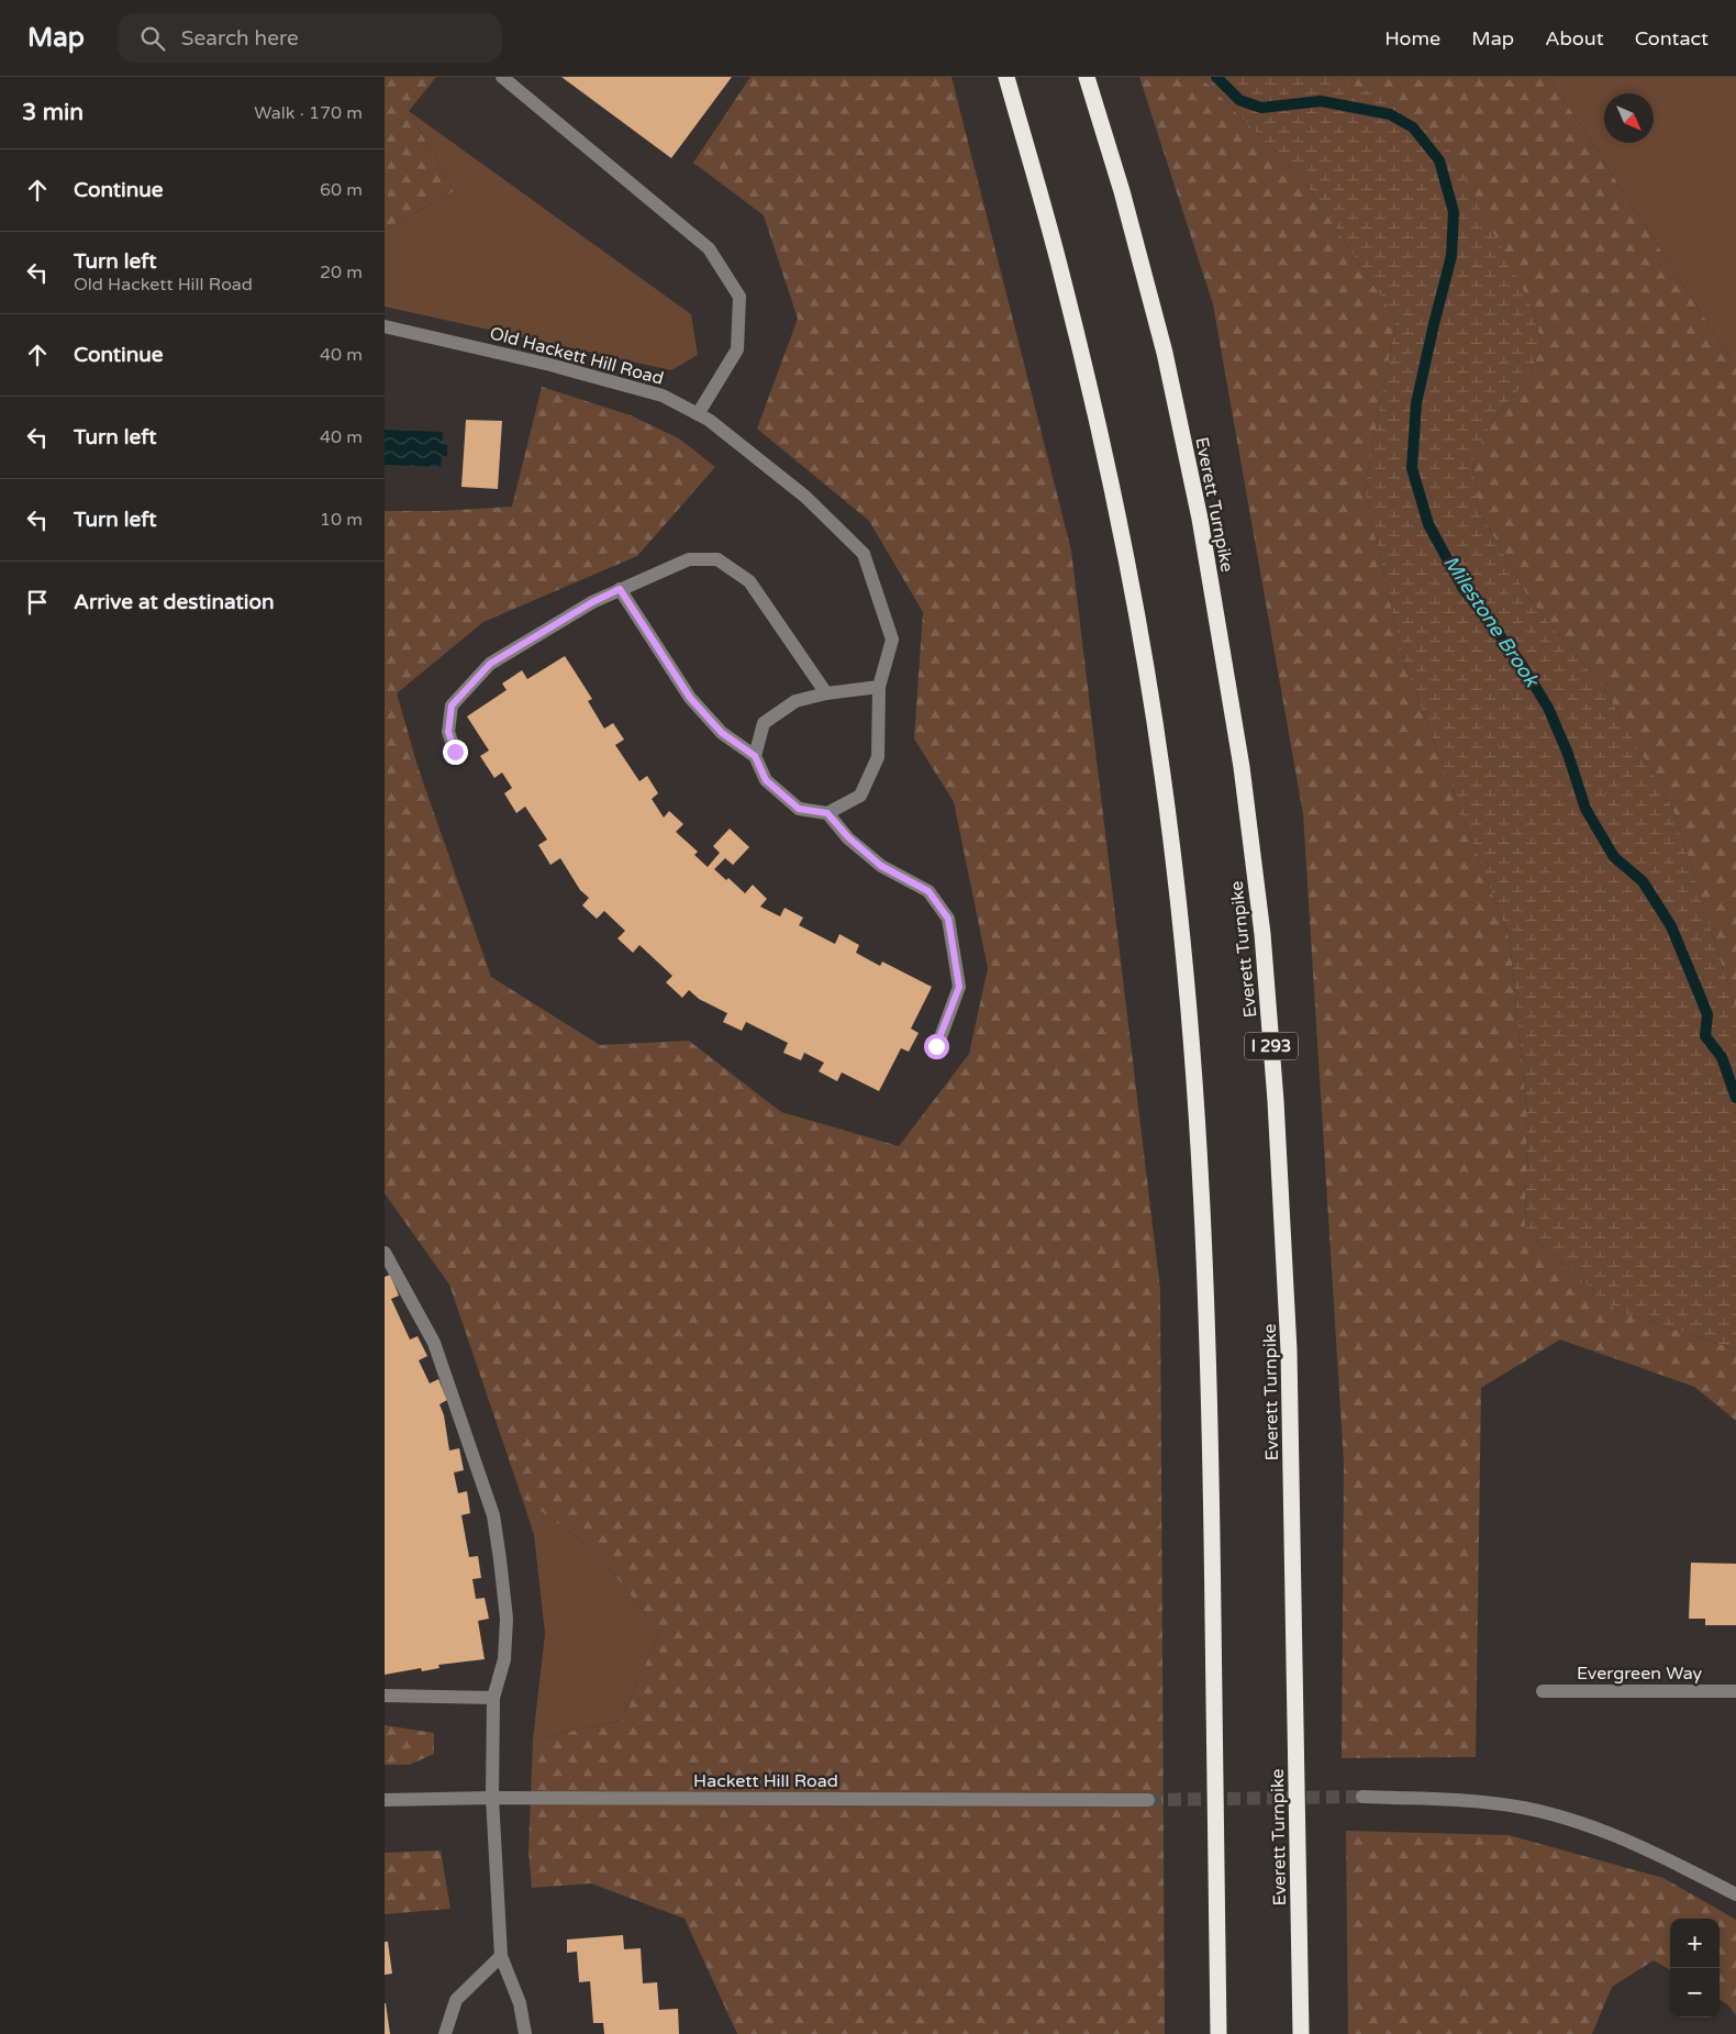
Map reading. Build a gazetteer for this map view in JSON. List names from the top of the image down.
{
  "streets": {
    "highway": ["Everett Turnpike", "I 293"],
    "street": ["Old Hackett Hill Road", "Evergreen Way", "Hackett Hill Road"]
  },
  "water": ["Milestone Brook"],
  "north": "bottom right",
  "page": {
    "header": "Map",
    "search": "Search here",
    "nav": [
      "Home",
      "Map",
      "About",
      "Contact"
    ],
    "heading": ["3 min", "Walk · 170 m"],
    "list": [
      ["Continue", "60 m"],
      ["Turn left", "Old Hackett Hill Road", "20 m"],
      ["Continue", "40 m"],
      ["Turn left", "40 m"],
      ["Turn left", "10 m"],
      "Arrive at destination"
    ],
    "map_buttons": ["+", "−"]
  }
}
